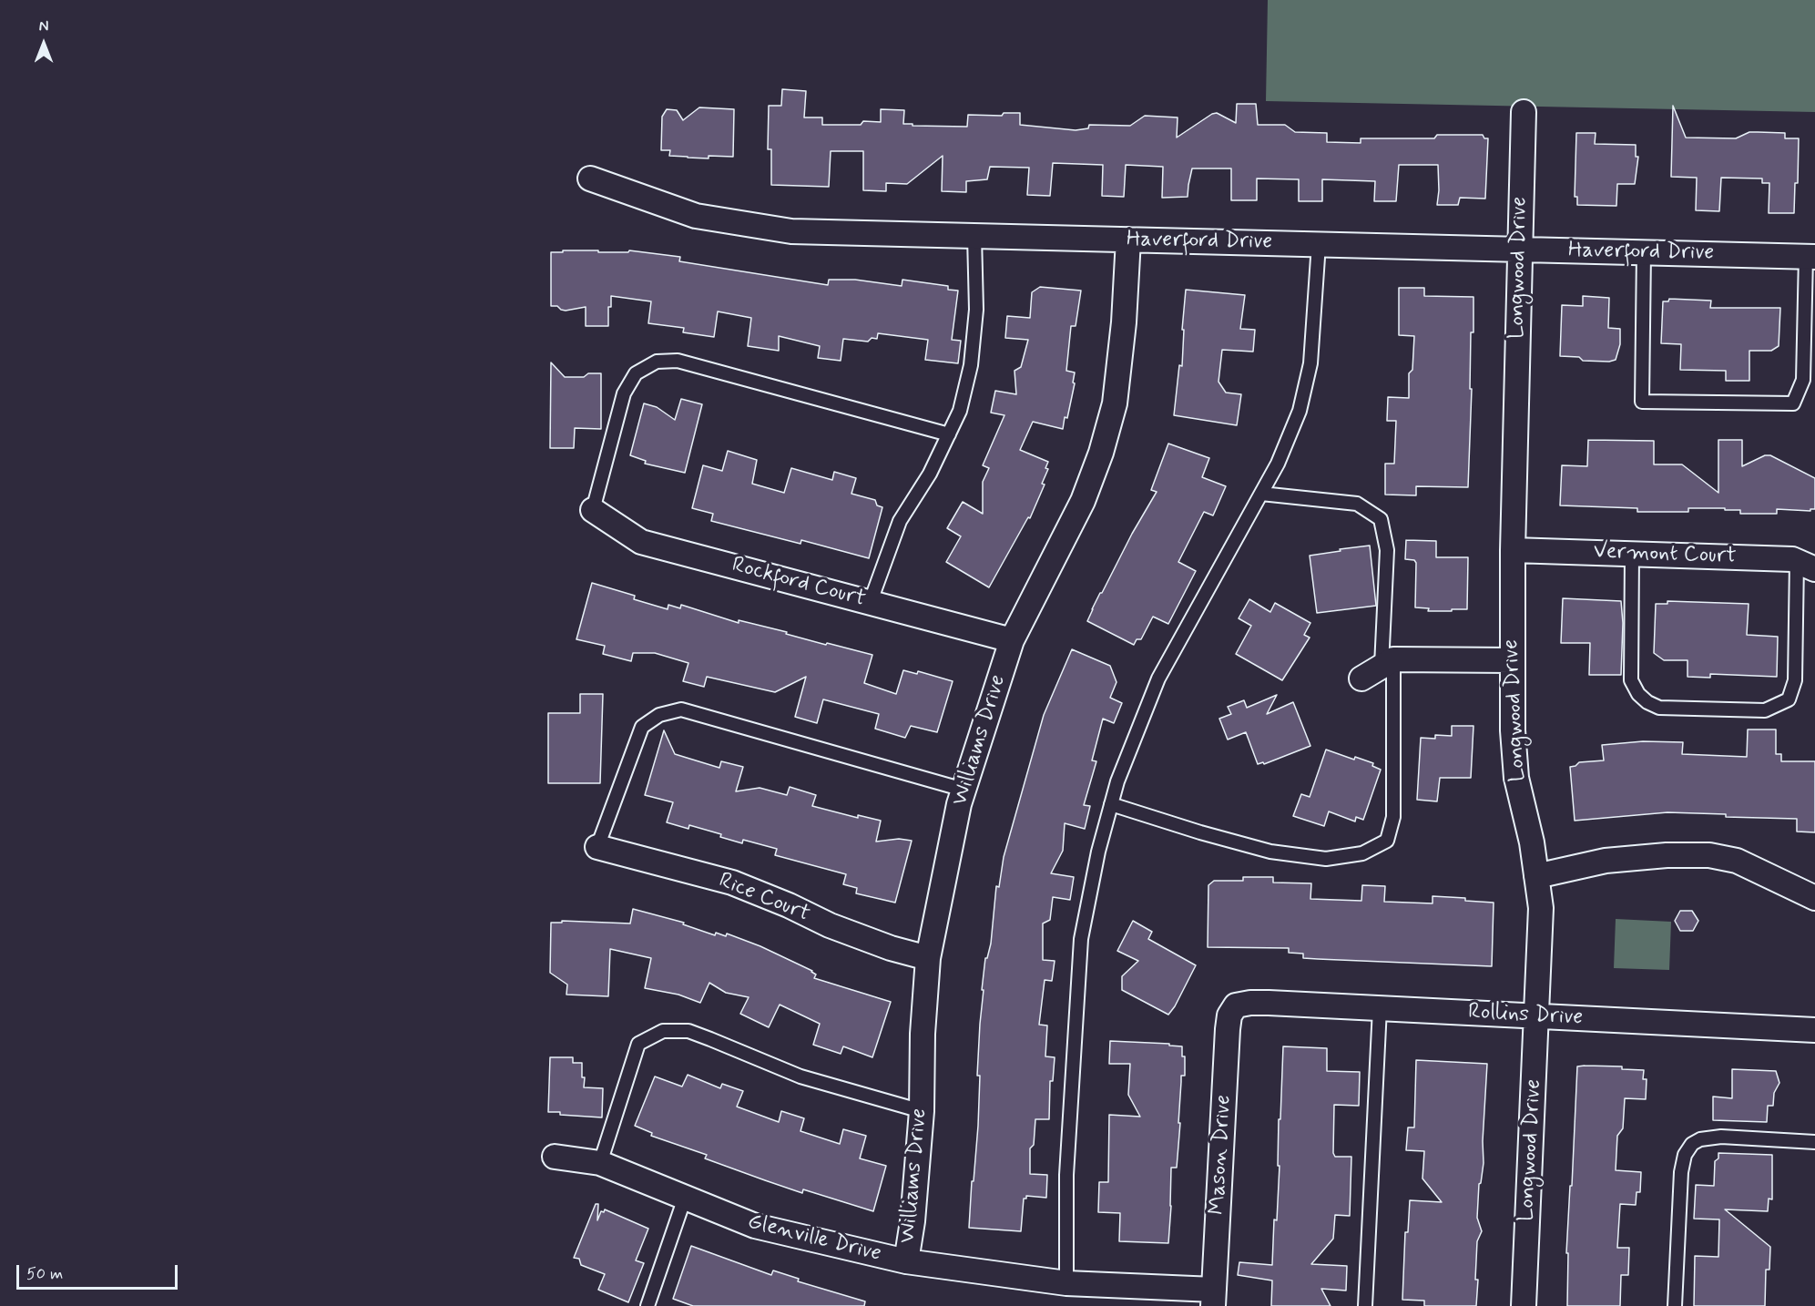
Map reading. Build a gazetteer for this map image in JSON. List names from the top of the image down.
{
  "streets": {
    "street": [
      "Haverford Drive",
      "Longwood Drive",
      "Vermont Court",
      "Rockford Court",
      "Williams Drive",
      "Rice Court",
      "Rollins Drive",
      "Mason Drive",
      "Glenville Drive"
    ]
  },
  "crossings": [
    ["Haverford Drive", "Longwood Drive"],
    ["Haverford Drive", "Williams Drive"],
    ["Longwood Drive", "Vermont Court"],
    ["Longwood Drive", "Rollins Drive"],
    ["Rockford Court", "Williams Drive"],
    ["Williams Drive", "Rice Court"],
    ["Williams Drive", "Glenville Drive"],
    ["Rollins Drive", "Mason Drive"],
    ["Mason Drive", "Glenville Drive"]
  ],
  "scale_bar": "50 m",
  "north": "top"
}
